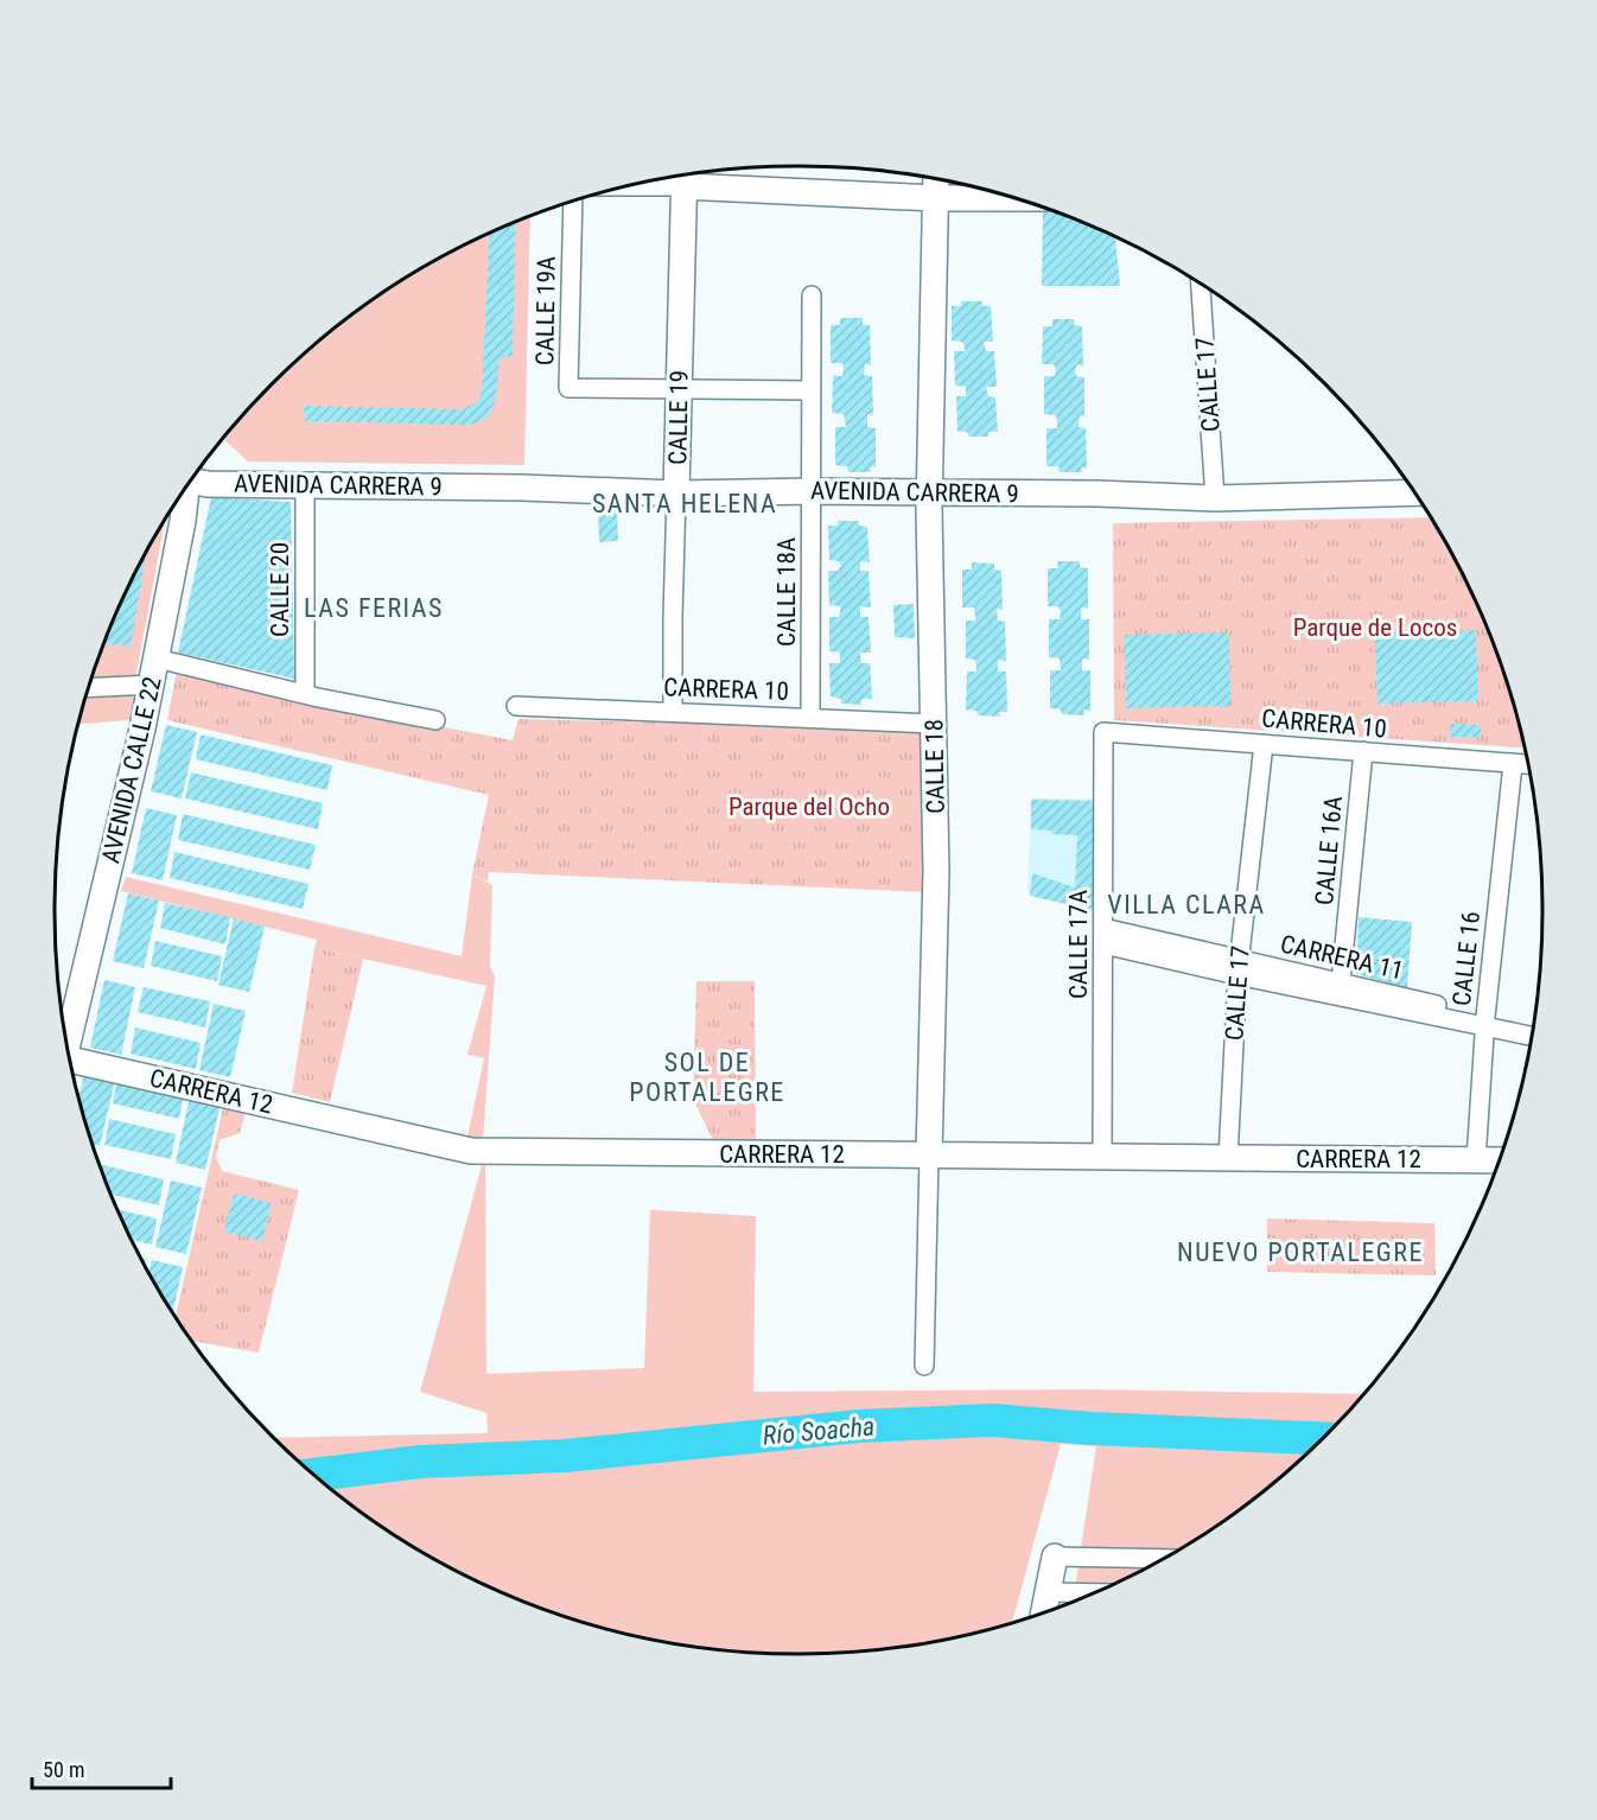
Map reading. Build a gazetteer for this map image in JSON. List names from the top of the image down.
{
  "streets": {
    "street": [
      "CALLE 19A",
      "CALLE 17",
      "CALLE 19",
      "AVENIDA CARRERA 9",
      "CALLE 20",
      "CALLE 18A",
      "CARRERA 10",
      "CALLE 18",
      "AVENIDA CALLE 22",
      "CALLE 16A",
      "CALLE 17A",
      "CARRERA 11",
      "CALLE 16",
      "CARRERA 12"
    ]
  },
  "crossings": [
    ["CALLE 19A", "CALLE 19"],
    ["CALLE 17", "AVENIDA CARRERA 9"],
    ["CALLE 17", "CARRERA 10"],
    ["CALLE 17", "CARRERA 11"],
    ["CALLE 17", "CARRERA 12"],
    ["CALLE 19", "AVENIDA CARRERA 9"],
    ["CALLE 19", "CARRERA 10"],
    ["AVENIDA CARRERA 9", "CALLE 20"],
    ["AVENIDA CARRERA 9", "CALLE 18A"],
    ["AVENIDA CARRERA 9", "CALLE 18"],
    ["CALLE 18A", "CARRERA 10"],
    ["CARRERA 10", "CALLE 18"],
    ["CARRERA 10", "CALLE 16A"],
    ["CARRERA 10", "CALLE 17A"],
    ["CARRERA 10", "CALLE 16"],
    ["CALLE 18", "CARRERA 12"],
    ["CALLE 16A", "CARRERA 11"],
    ["CALLE 17A", "CARRERA 11"],
    ["CALLE 17A", "CARRERA 12"],
    ["CARRERA 11", "CALLE 16"],
    ["CALLE 16", "CARRERA 12"]
  ],
  "districts": [
    "SANTA HELENA",
    "LAS FERIAS",
    "VILLA CLARA",
    "SOL DE PORTALEGRE",
    "NUEVO PORTALEGRE"
  ],
  "water": ["Río Soacha"],
  "parks": ["Parque de Locos", "Parque del Ocho"],
  "scale_bar": "50 m"
}
